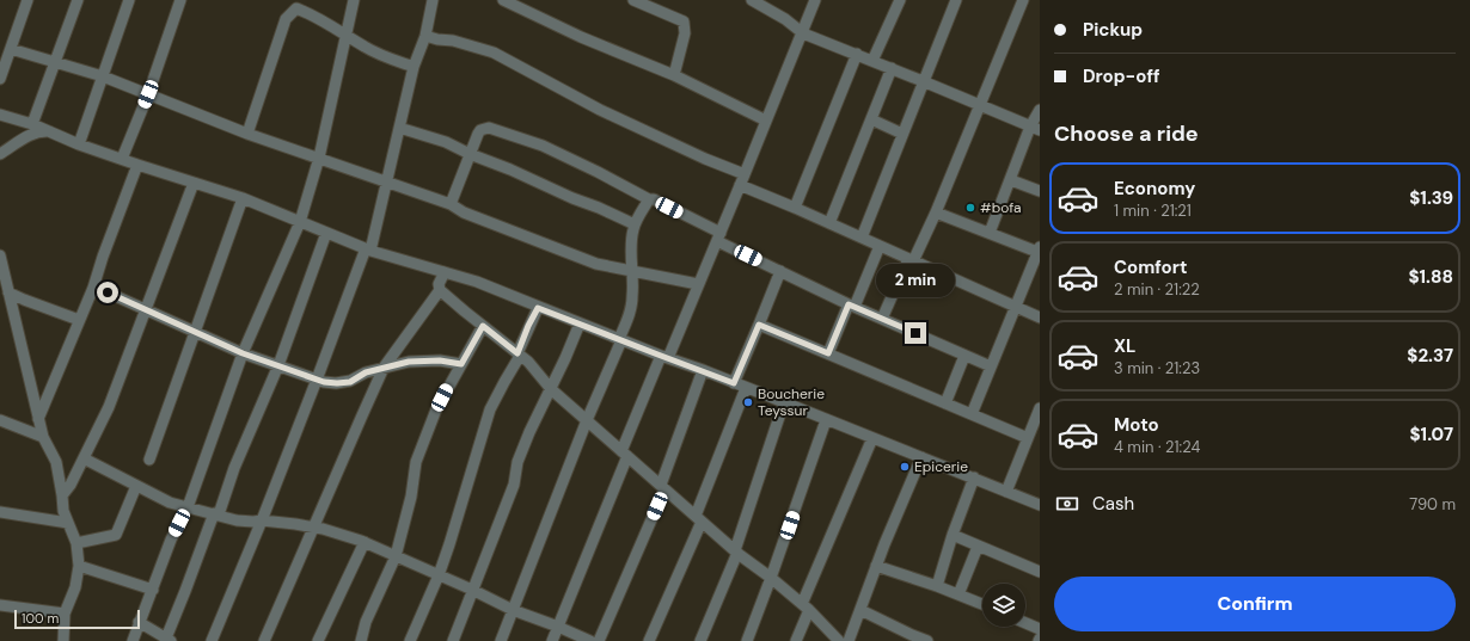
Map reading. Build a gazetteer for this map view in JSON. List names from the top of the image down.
{
  "places": ["#bofa", "Boucherie Teyssur", "Epicerie"],
  "scale_bar": "100 m",
  "page": {
    "banner": ["Pickup", "Drop-off"],
    "heading": "Choose a ride",
    "list": [
      {
        "name": "Economy",
        "note": "1 min · 21:21",
        "value": "$1.39"
      },
      {
        "name": "Comfort",
        "note": "2 min · 21:22",
        "value": "$1.88"
      },
      {
        "name": "XL",
        "note": "3 min · 21:23",
        "value": "$2.37"
      },
      {
        "name": "Moto",
        "note": "4 min · 21:24",
        "value": "$1.07"
      }
    ],
    "bubble": "2 min",
    "pay": ["Cash", "790 m"],
    "buttons": "Confirm",
    "scale": "100 m"
  }
}
